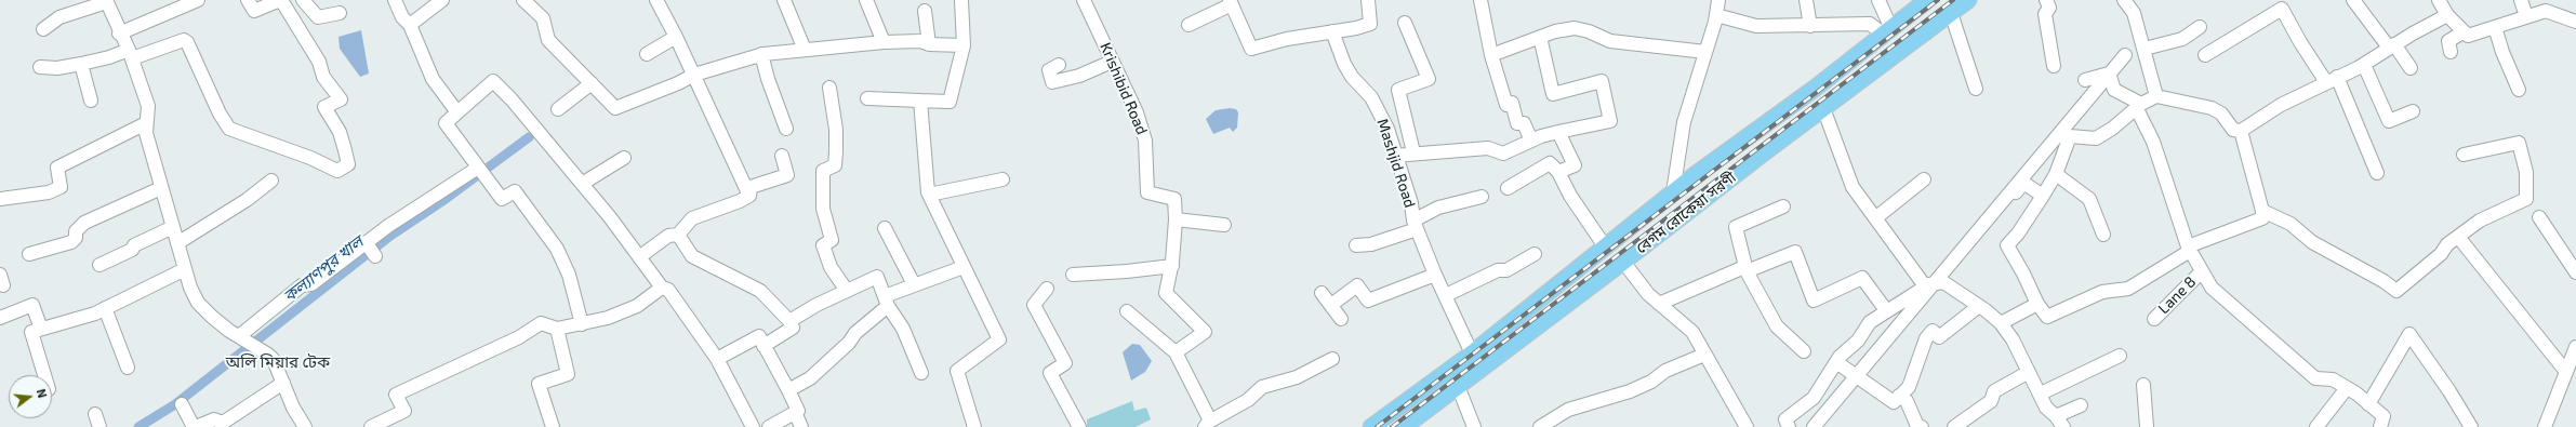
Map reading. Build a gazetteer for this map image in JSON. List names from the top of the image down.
{
  "streets": {
    "main road": ["বেগম রোকেয়া সরণী"],
    "street": ["Krishibid Road", "Mashjid Road", "Lane 8"]
  },
  "crossings": [
    ["Mashjid Road", "বেগম রোকেয়া সরণী"]
  ],
  "districts": ["অলি মিয়ার টেক"],
  "water": ["কল্যাণপুর খাল"],
  "north": "right"
}
